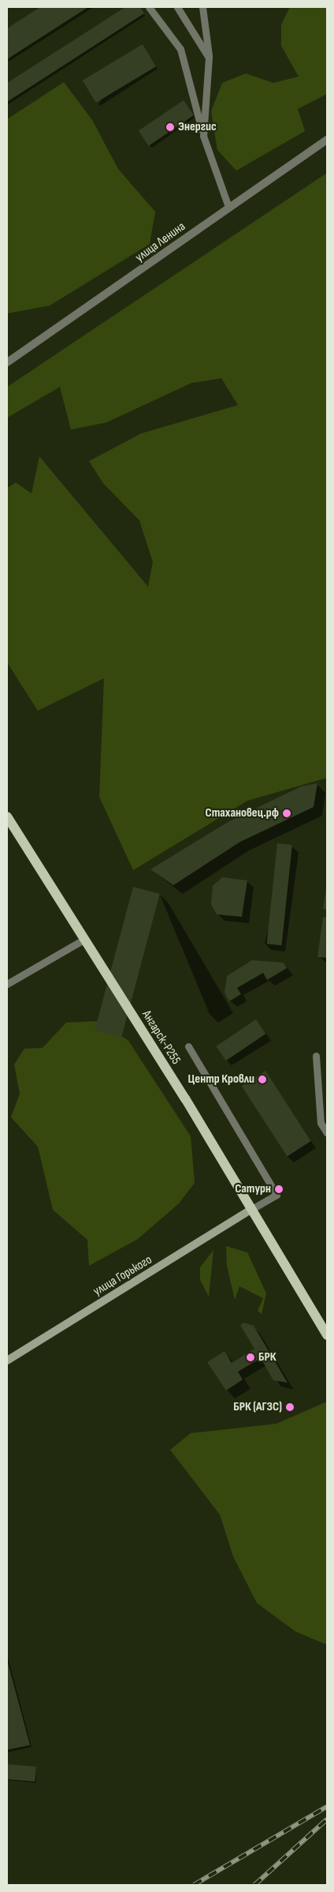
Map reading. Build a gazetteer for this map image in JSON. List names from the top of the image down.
{
  "streets": {
    "main road": ["Ангарск-Р255"],
    "street": ["улица Ленина", "улица Горького"]
  },
  "crossings": [
    ["Ангарск-Р255", "улица Горького"]
  ],
  "places": [
    "Энергис",
    "Стахановец.рф",
    "Центр Кровли",
    "Сатурн",
    "БРК",
    "БРК (АГЗС)"
  ]
}
